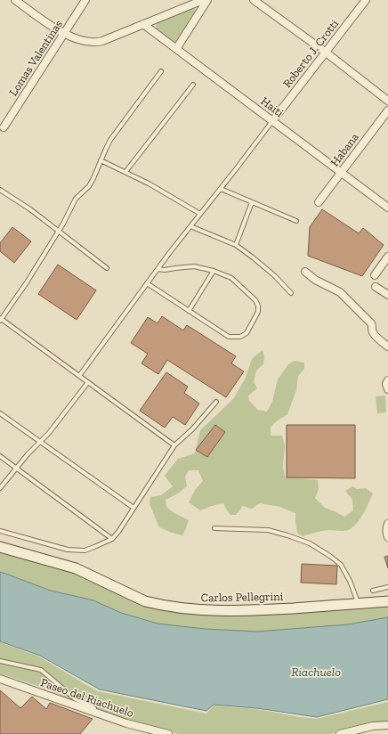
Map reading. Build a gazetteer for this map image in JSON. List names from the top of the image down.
{
  "streets": {
    "street": [
      "Roberto J. Crotti",
      "Lomas Valentinas",
      "Haiti",
      "Habana",
      "Carlos Pellegrini",
      "Paseo del Riachuelo"
    ]
  },
  "crossings": [
    ["Roberto J. Crotti", "Haiti"],
    ["Haiti", "Habana"]
  ],
  "water": ["Riachuelo"]
}
